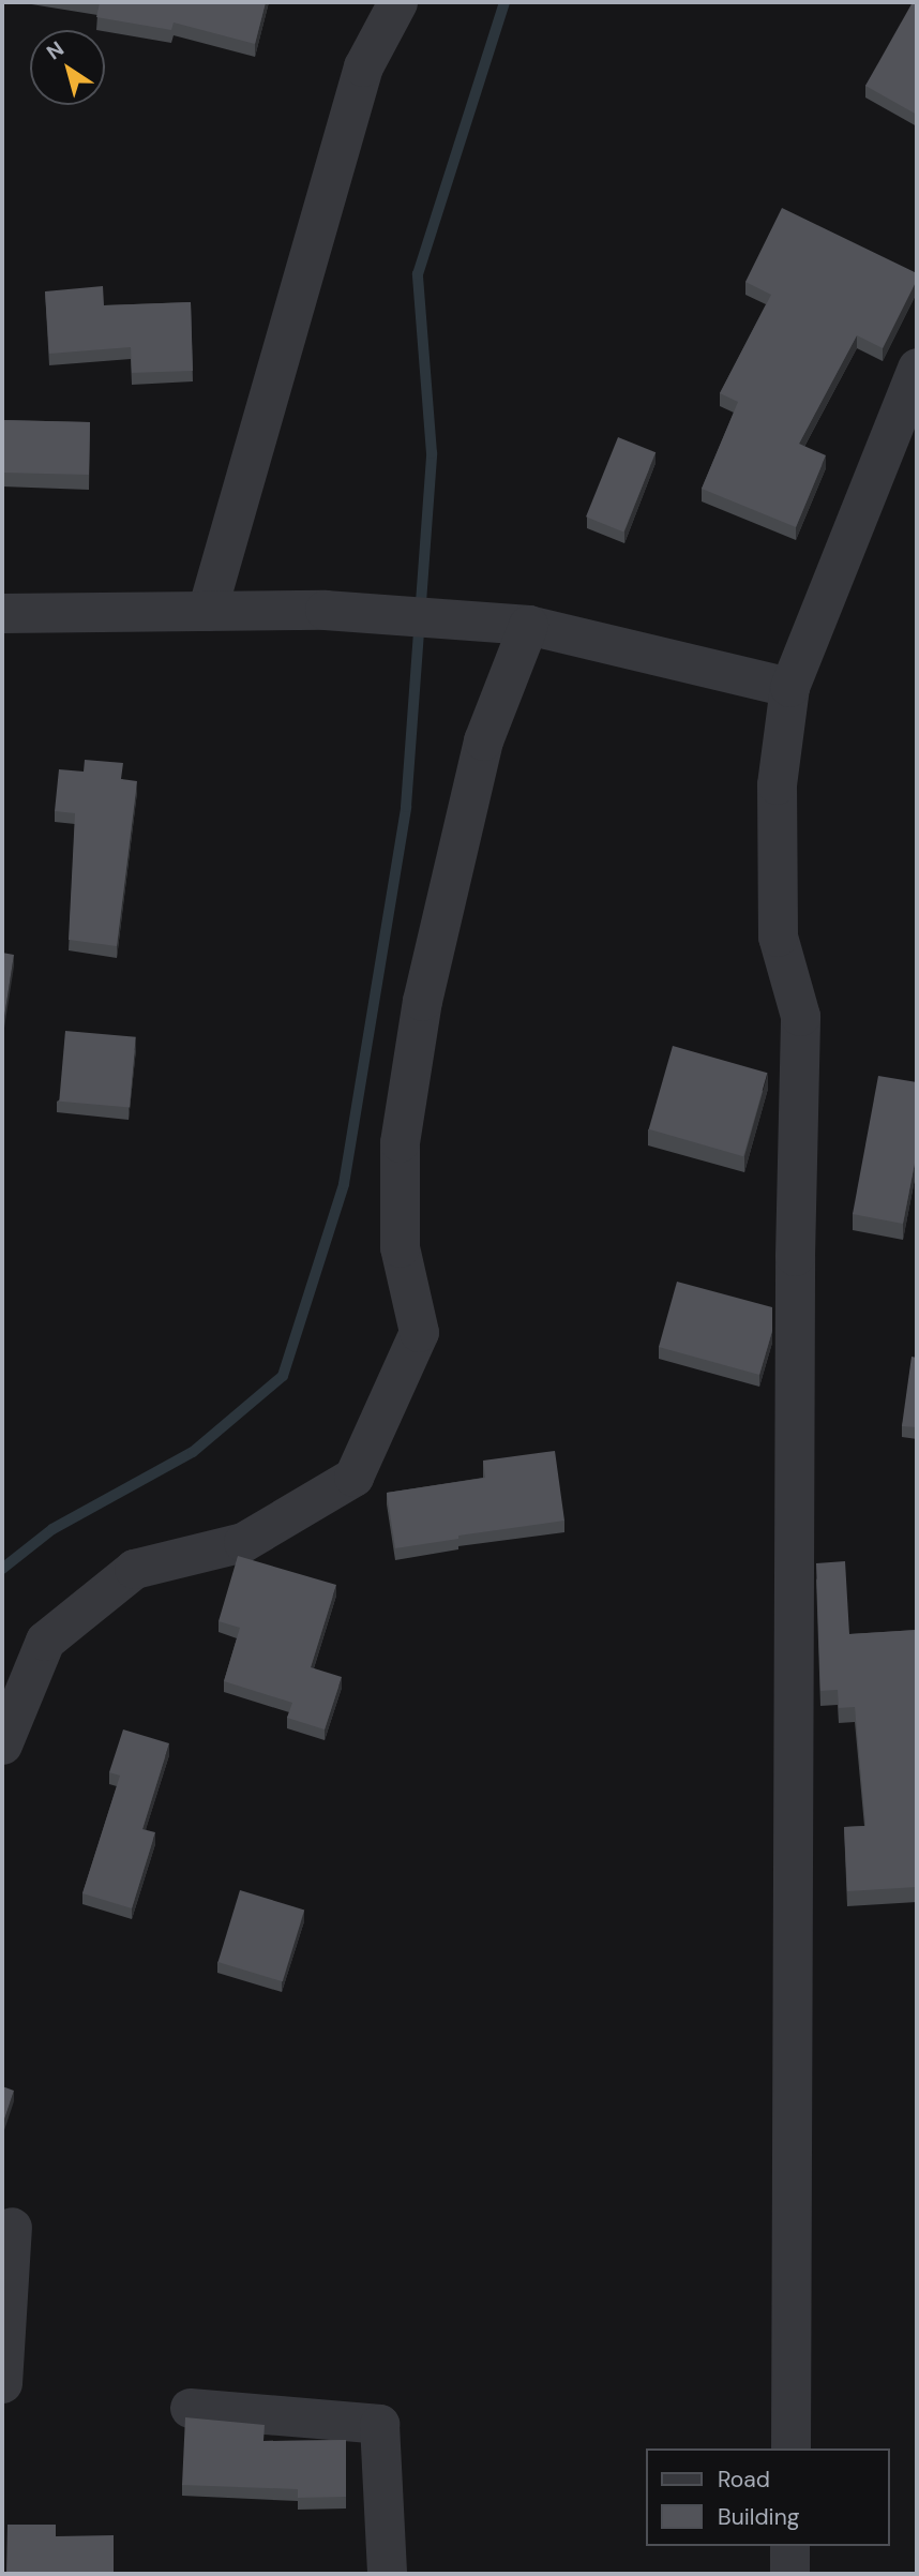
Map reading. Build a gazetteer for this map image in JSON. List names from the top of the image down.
{
  "legend": ["Road", "Building"],
  "north": "top left"
}
